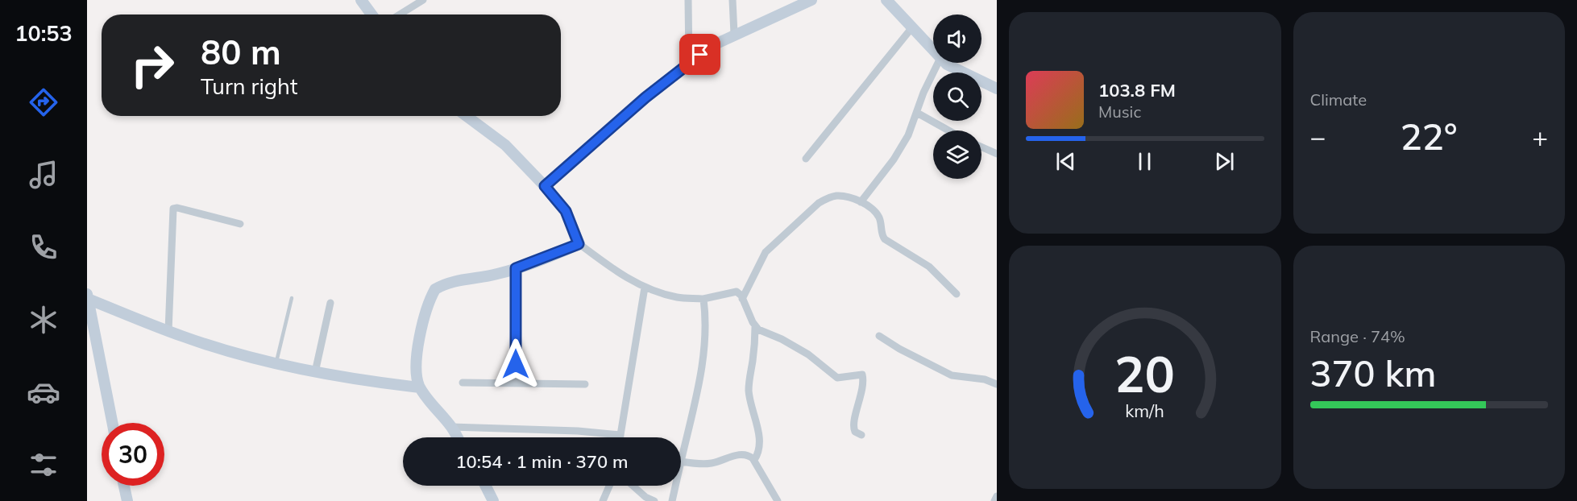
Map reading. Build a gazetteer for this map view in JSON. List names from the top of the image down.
{
  "page": {
    "tabs": "10:53",
    "tile": [
      "Climate",
      ["Range · 74%", "370 km"]
    ],
    "turn": ["80 m", "Turn right"],
    "song": ["103.8 FM", "Music"],
    "heat": ["−", "22°", "+"],
    "limit": "30",
    "trip": "10:54 · 1 min · 370 m",
    "gauge": ["20", "km/h"]
  }
}
